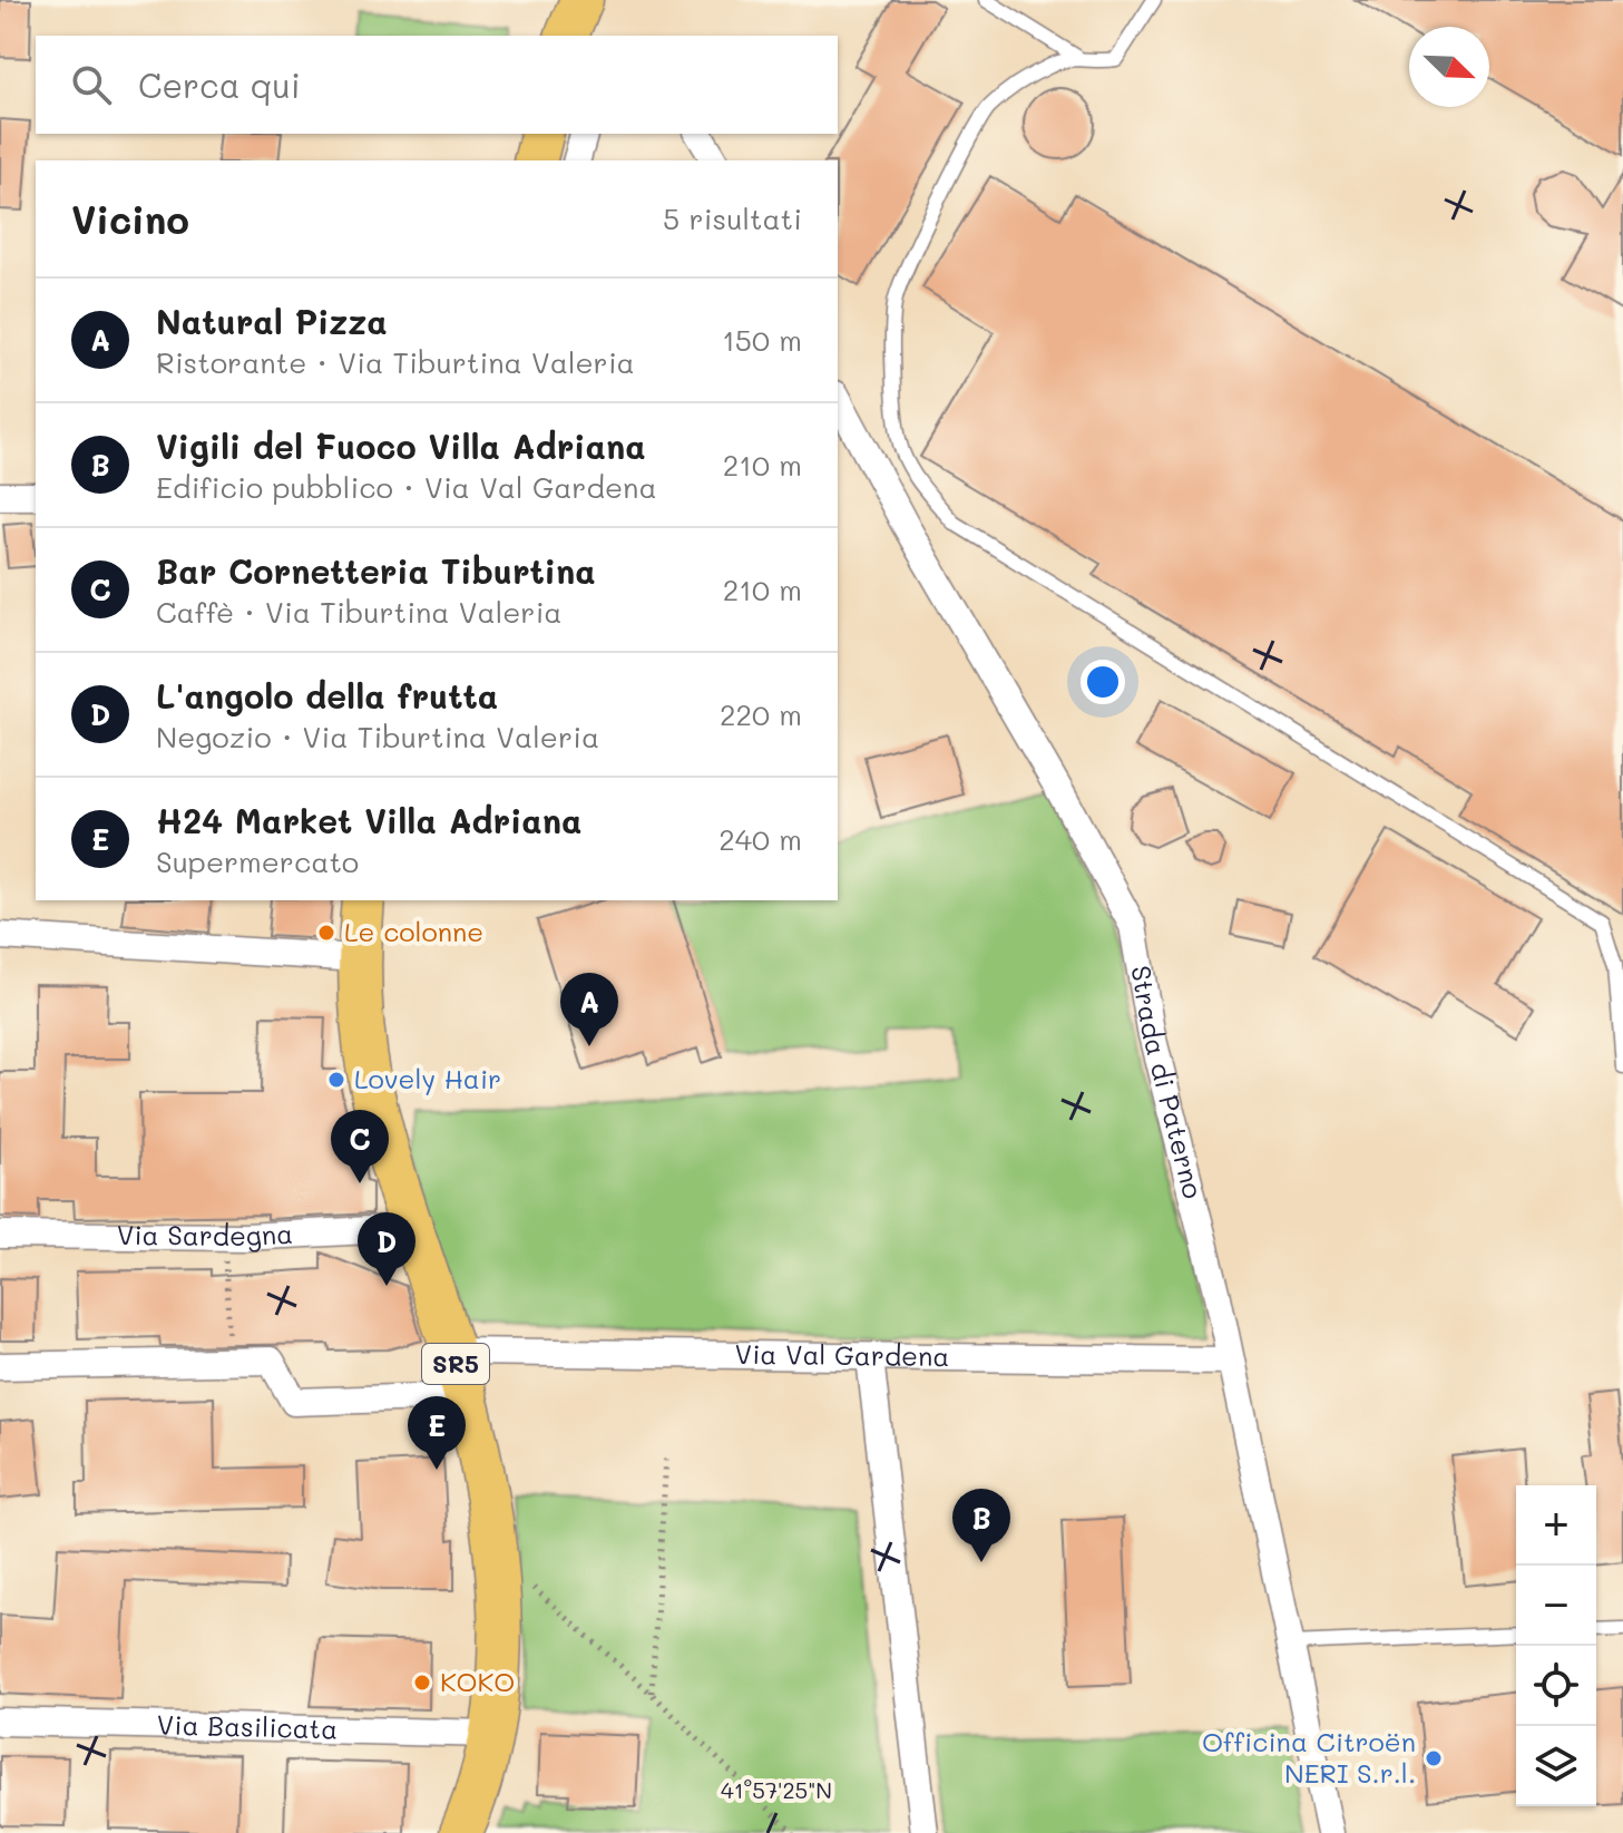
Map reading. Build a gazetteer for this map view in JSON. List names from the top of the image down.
{
  "streets": {
    "main road": ["SR5"],
    "street": [
      "Strada di Paterno",
      "Via Sardegna",
      "Via Val Gardena",
      "Via Basilicata"
    ]
  },
  "crossings": [
    ["Strada di Paterno", "Via Val Gardena"],
    ["Via Sardegna", "SR5"],
    ["Via Val Gardena", "SR5"],
    ["SR5", "Via Basilicata"]
  ],
  "places": [
    "Le colonne",
    "Lovely Hair",
    "KOKO",
    "Officina Citroën NERI S.r.l."
  ],
  "north": "bottom right",
  "page": {
    "search": "Cerca qui",
    "heading": ["Vicino", "5 risultati"],
    "list": [
      {
        "mark": "A",
        "name": "Natural Pizza",
        "note": "Ristorante · Via Tiburtina Valeria",
        "value": "150 m"
      },
      {
        "mark": "B",
        "name": "Vigili del Fuoco Villa Adriana",
        "note": "Edificio pubblico · Via Val Gardena",
        "value": "210 m"
      },
      {
        "mark": "C",
        "name": "Bar Cornetteria Tiburtina",
        "note": "Caffè · Via Tiburtina Valeria",
        "value": "210 m"
      },
      {
        "mark": "D",
        "name": "L'angolo della frutta",
        "note": "Negozio · Via Tiburtina Valeria",
        "value": "220 m"
      },
      {
        "mark": "E",
        "name": "H24 Market Villa Adriana",
        "note": "Supermercato",
        "value": "240 m"
      }
    ],
    "pins": [
      "A",
      "C",
      "D",
      "E",
      "B"
    ],
    "map_buttons": ["+", "−"]
  },
  "coordinates": ["41°57'25\"N"]
}
